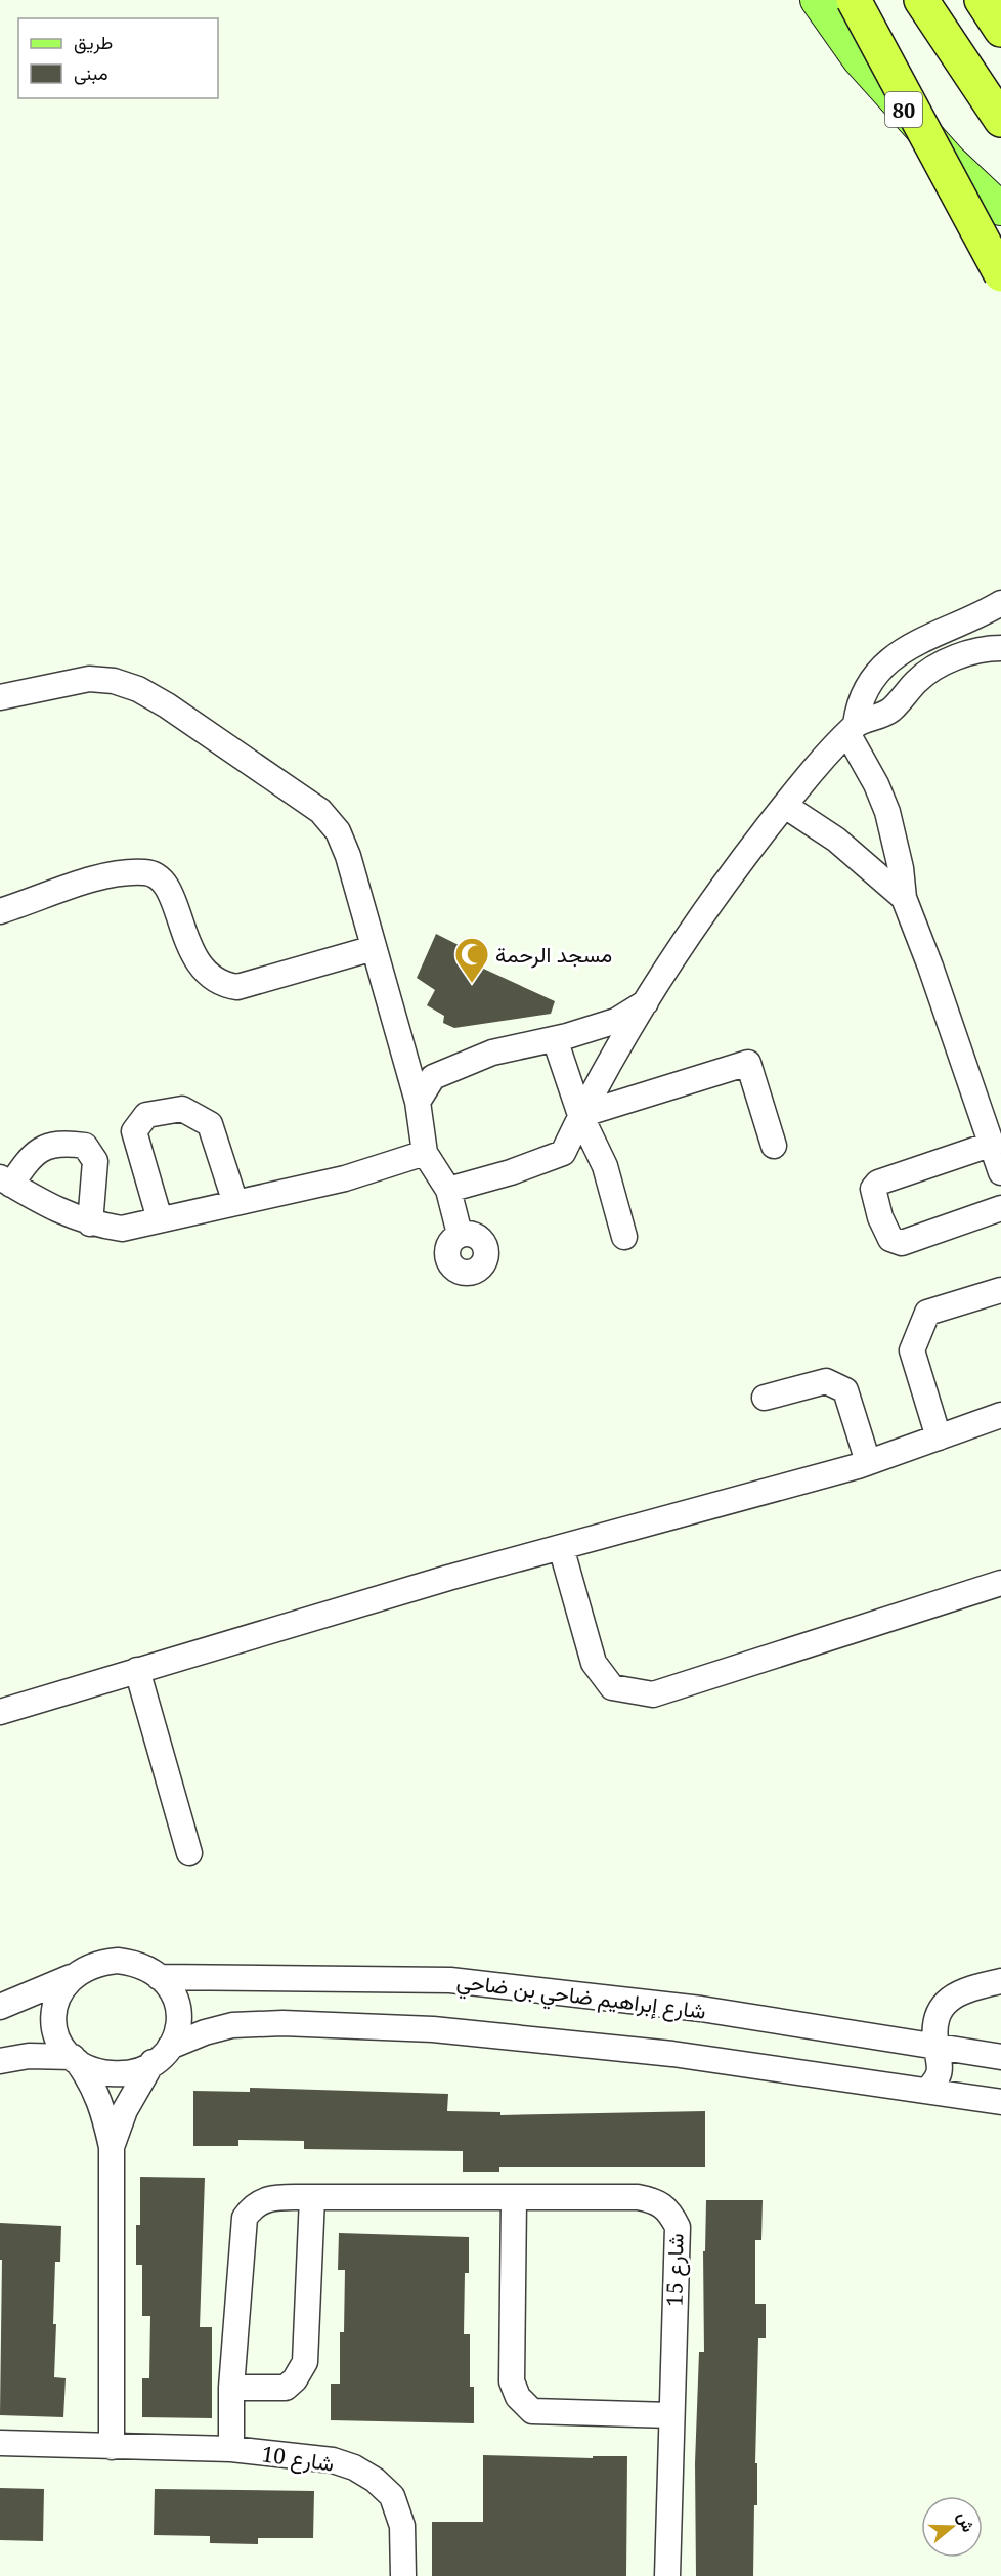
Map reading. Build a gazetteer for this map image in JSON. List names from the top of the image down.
{
  "streets": {
    "main road": ["80"],
    "street": ["شارع إبراهيم ضاحي بن ضاحي", "شارع 15", "شارع 10"]
  },
  "crossings": [
    ["شارع 15", "شارع 10"]
  ],
  "places": {
    "mosque": ["مسجد الرحمة"]
  },
  "legend": ["طريق", "مبنى"],
  "north": "right"
}
